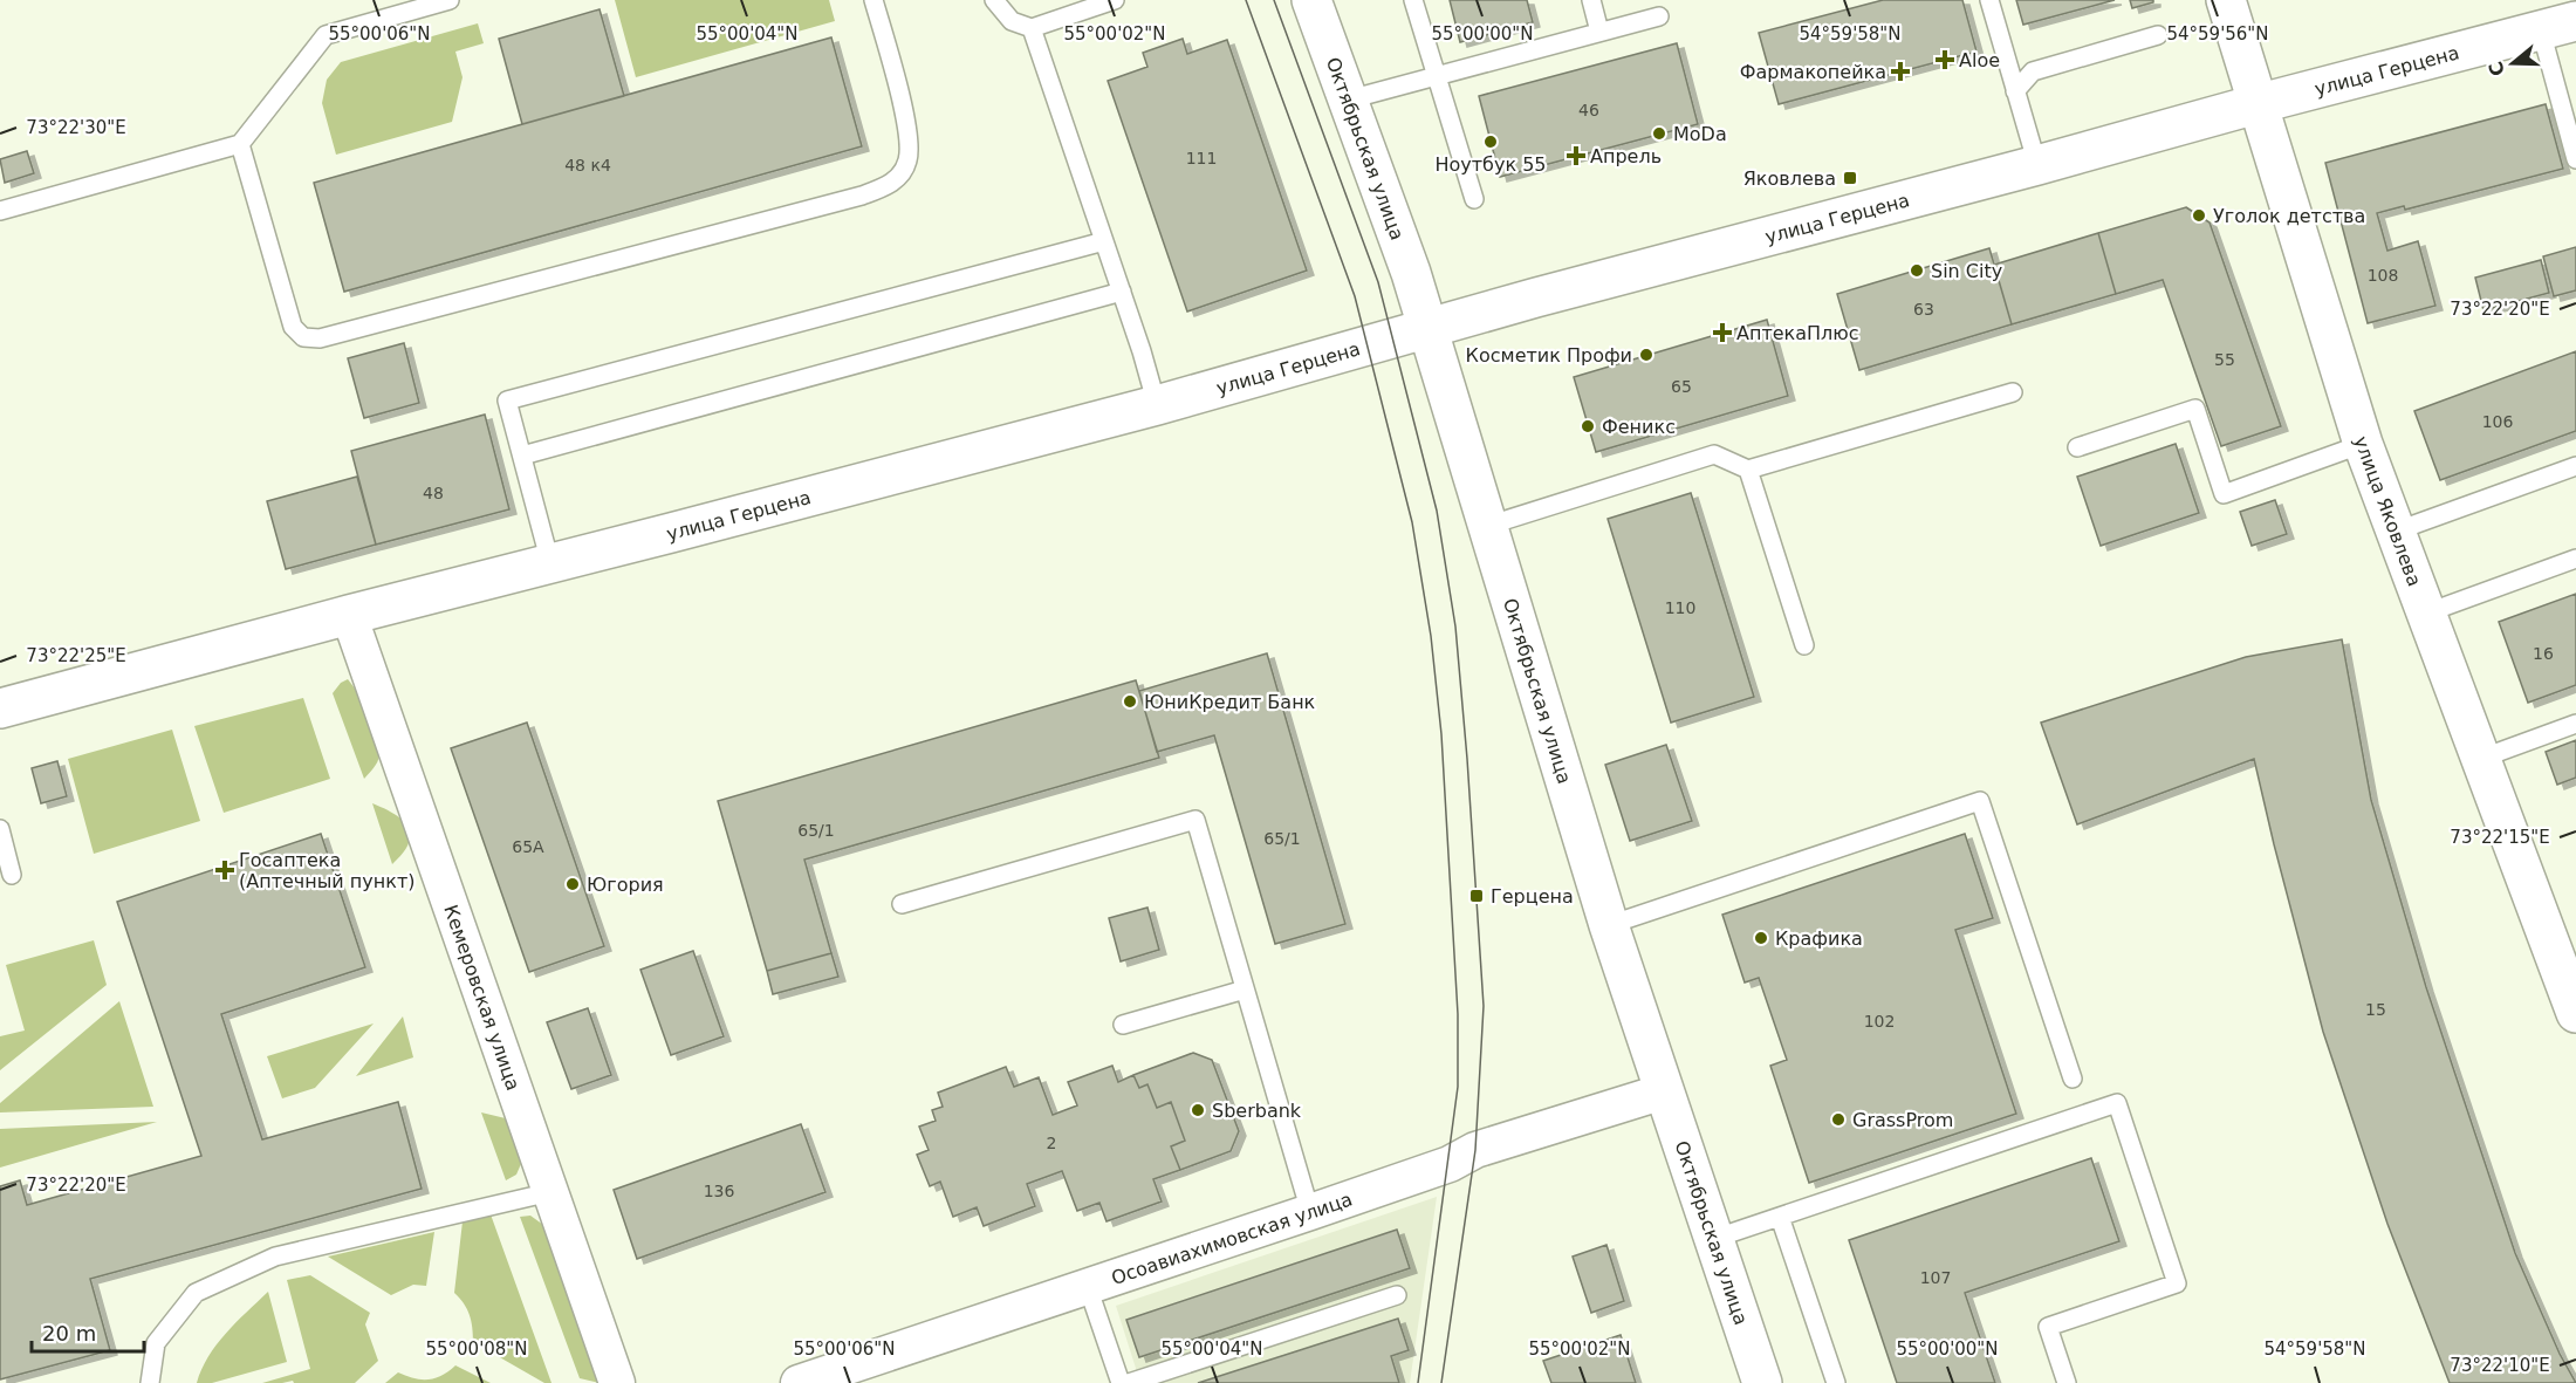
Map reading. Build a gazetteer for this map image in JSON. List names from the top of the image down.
{
  "streets": {
    "main road": ["улица Герцена", "Октябрьская улица", "улица Яковлева"],
    "street": ["Кемеровская улица", "Осоавиахимовская улица"]
  },
  "crossings": [
    ["улица Герцена", "Октябрьская улица"],
    ["улица Герцена", "улица Яковлева"],
    ["улица Герцена", "Кемеровская улица"],
    ["Октябрьская улица", "Осоавиахимовская улица"]
  ],
  "places": {
    "health": [
      "Aloe",
      "Фармакопейка",
      "Апрель",
      "АптекаПлюс",
      "Госаптека (Аптечный пункт)"
    ],
    "other": [
      "МоDa",
      "Ноутбук 55",
      "Уголок детства",
      "Sin City",
      "Косметик Профи",
      "Феникс",
      "ЮниКредит Банк",
      "Югория",
      "Крафика",
      "Sberbank",
      "GrassProm"
    ],
    "transit": ["Яковлева", "Герцена"]
  },
  "house_numbers": [
    "46",
    "111",
    "48 к4",
    "108",
    "63",
    "55",
    "65",
    "106",
    "48",
    "110",
    "16",
    "65/1",
    "65/1",
    "65А",
    "15",
    "102",
    "2",
    "136",
    "107"
  ],
  "scale_bar": "20 m",
  "north": "left",
  "coordinates": [
    "55°00'06\"N",
    "55°00'04\"N",
    "55°00'02\"N",
    "55°00'00\"N",
    "54°59'58\"N",
    "54°59'56\"N",
    "73°22'30\"E",
    "73°22'20\"E",
    "73°22'25\"E",
    "73°22'15\"E",
    "55°00'08\"N",
    "73°22'10\"E"
  ]
}
